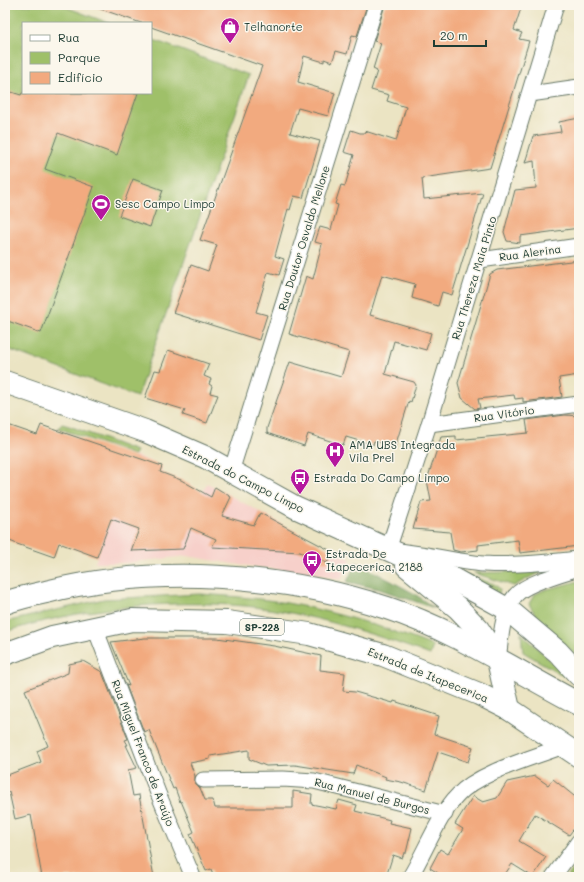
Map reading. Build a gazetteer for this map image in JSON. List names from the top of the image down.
{
  "streets": {
    "main road": ["Estrada do Campo Limpo", "SP-228", "Estrada de Itapecerica"],
    "street": [
      "Rua Doutor Osvaldo Mellone",
      "Rua Alerina",
      "Rua Thereza Maia Pinto",
      "Rua Vitório",
      "Rua Miguel Franco de Araújo",
      "Rua Manuel de Burgos"
    ]
  },
  "crossings": [
    ["Rua Doutor Osvaldo Mellone", "Estrada do Campo Limpo"],
    ["Rua Alerina", "Rua Thereza Maia Pinto"],
    ["Rua Thereza Maia Pinto", "Rua Vitório"],
    ["Rua Thereza Maia Pinto", "Estrada do Campo Limpo"],
    ["Estrada do Campo Limpo", "Estrada de Itapecerica"],
    ["Estrada de Itapecerica", "Rua Miguel Franco de Araújo"]
  ],
  "places": {
    "shop": ["Telhanorte"],
    "sports": ["Sesc Campo Limpo"],
    "hospital": ["AMA UBS Integrada Vila Prel"],
    "bus stop": ["Estrada Do Campo Limpo", "Estrada De Itapecerica, 2188"]
  },
  "legend": ["Rua", "Parque", "Edifício"],
  "scale_bar": "20 m"
}
